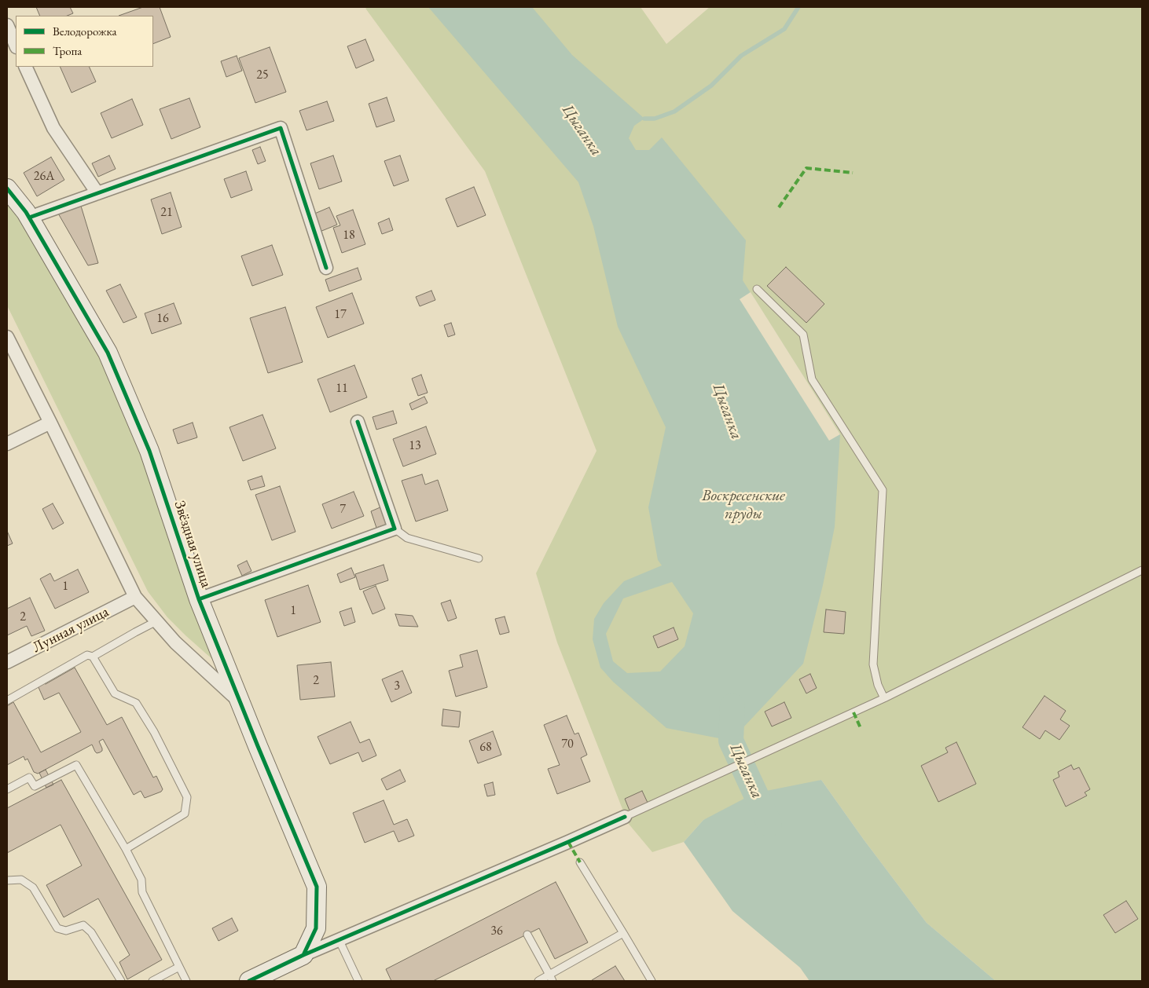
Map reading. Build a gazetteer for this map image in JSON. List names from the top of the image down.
{
  "streets": {
    "street": ["Звёздная улица", "Лунная улица"]
  },
  "water": ["Цыганка", "Воскресенские пруды"],
  "house_numbers": [
    "25",
    "26А",
    "21",
    "18",
    "17",
    "16",
    "11",
    "13",
    "7",
    "1",
    "1",
    "2",
    "2",
    "3",
    "70",
    "68",
    "36"
  ],
  "legend": ["Велодорожка", "Тропа"]
}
